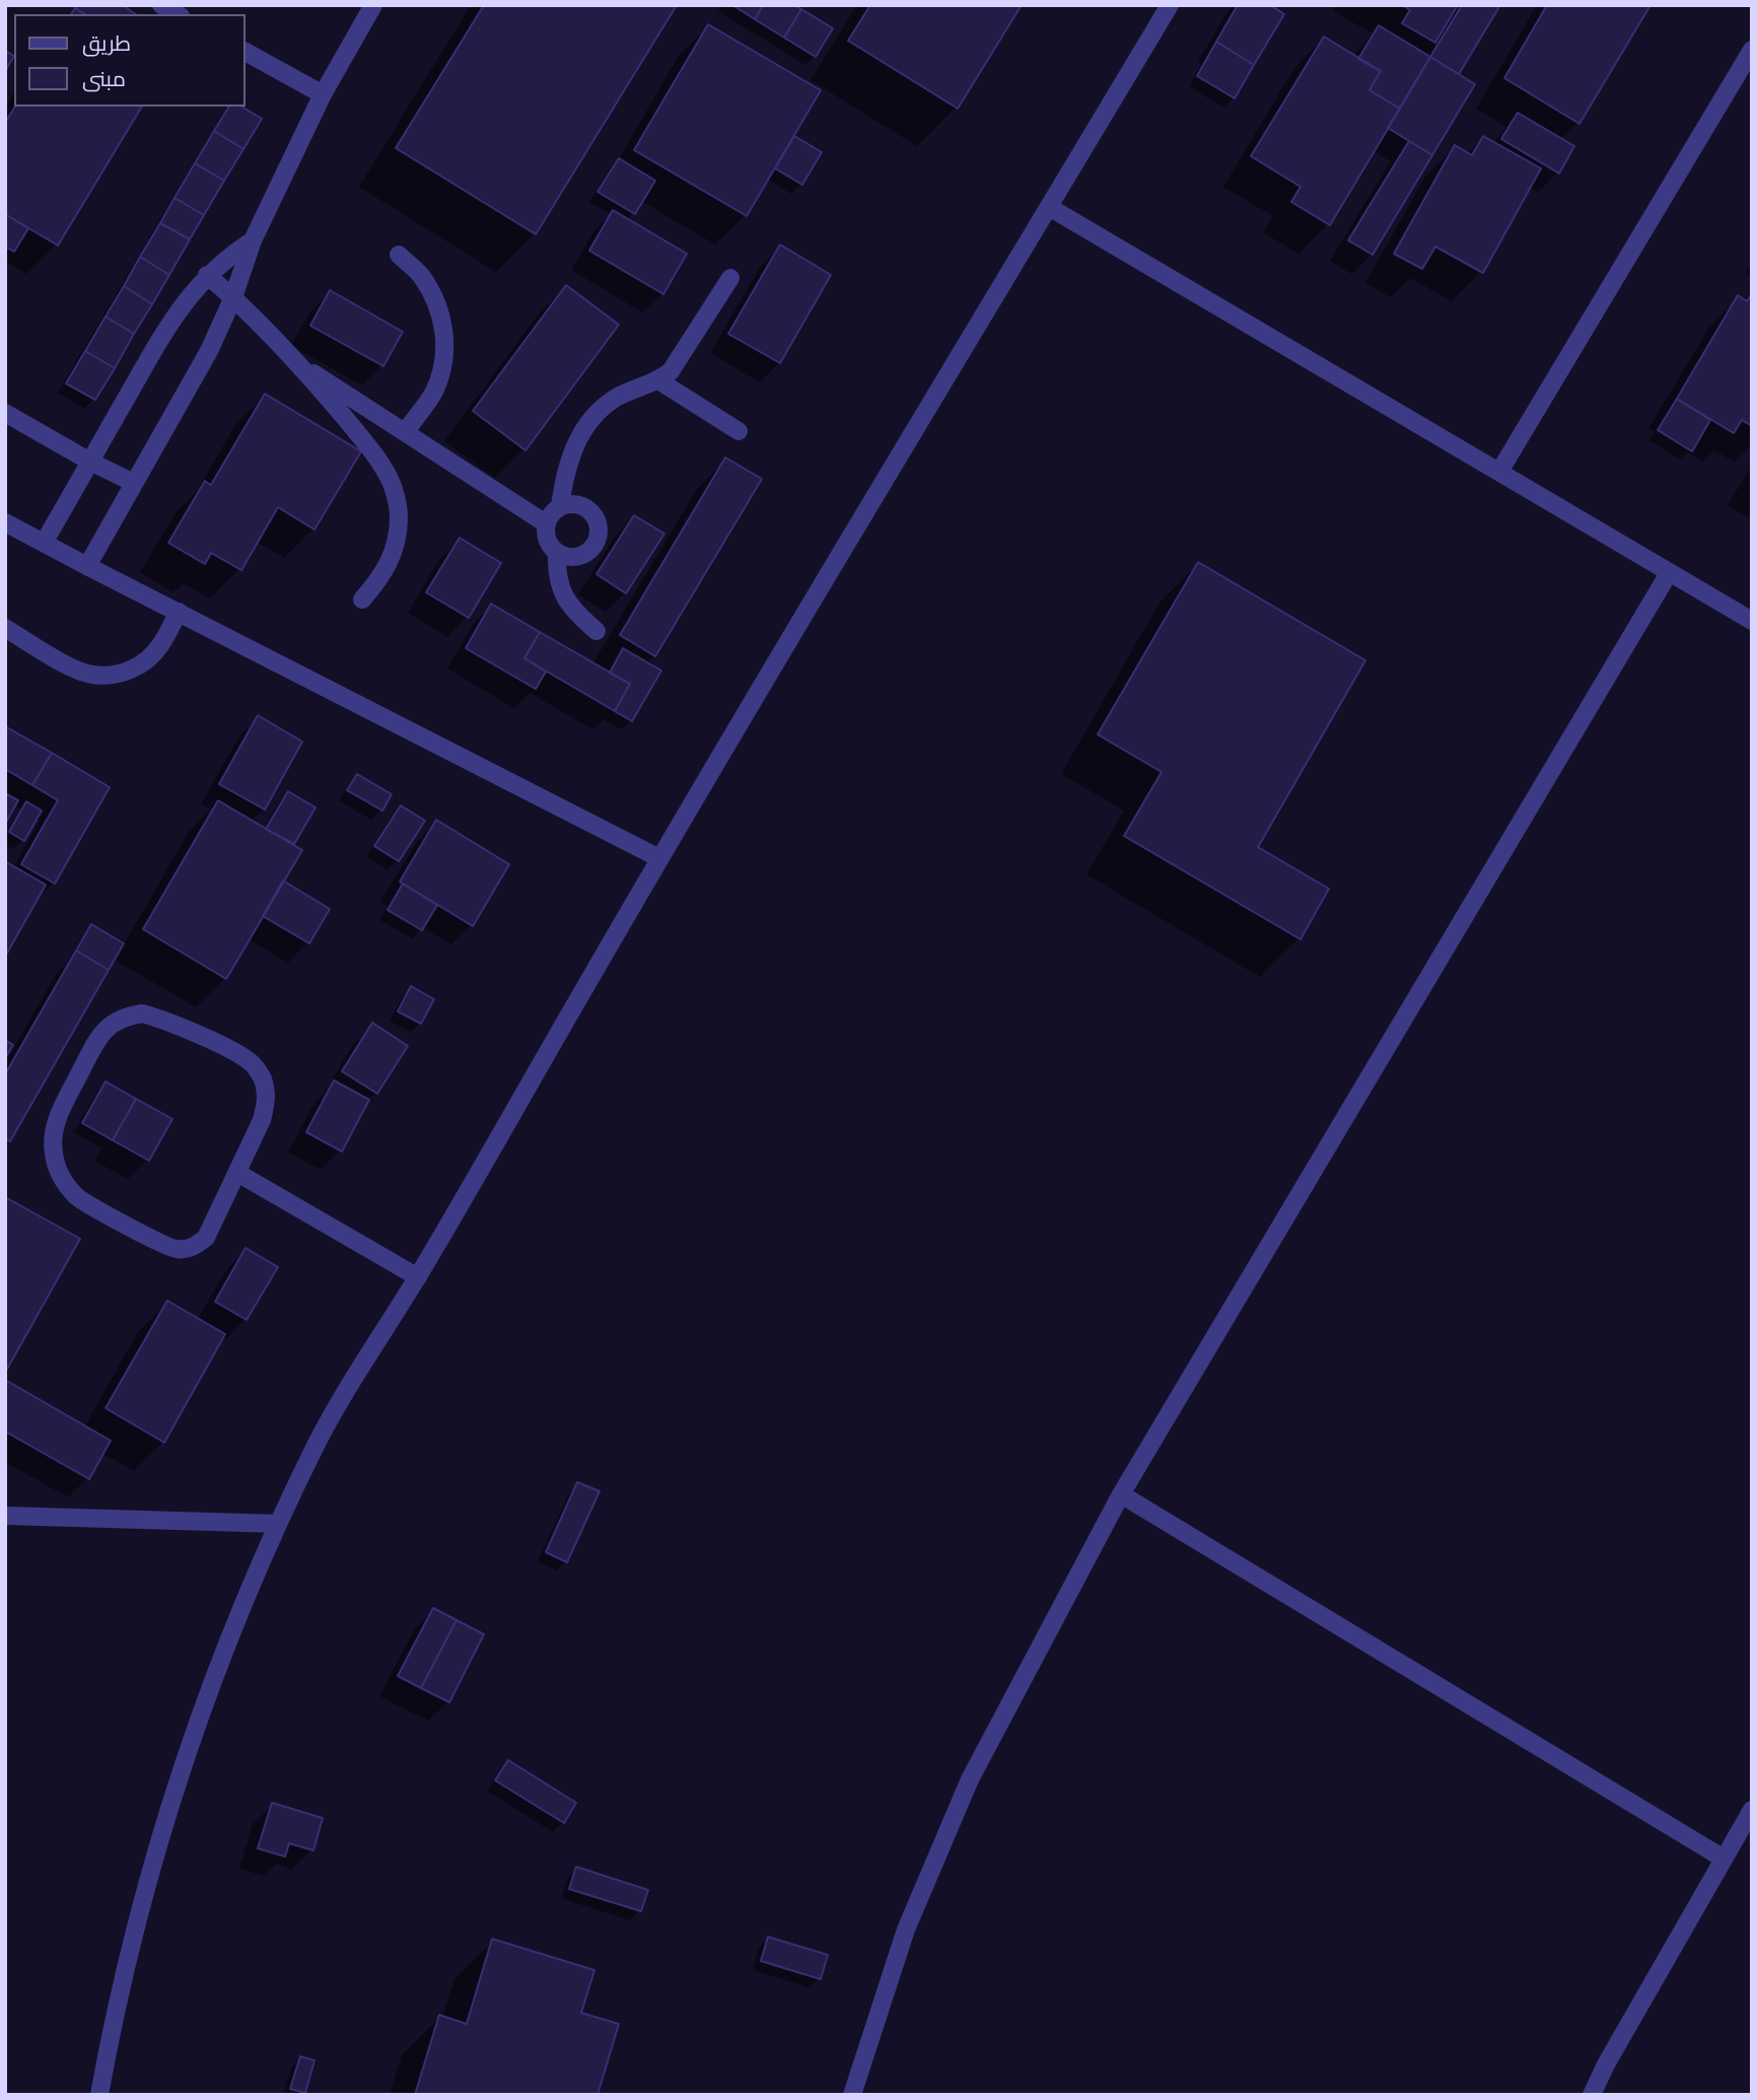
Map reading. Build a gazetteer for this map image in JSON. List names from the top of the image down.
{
  "legend": ["طريق", "مبنى"]
}
